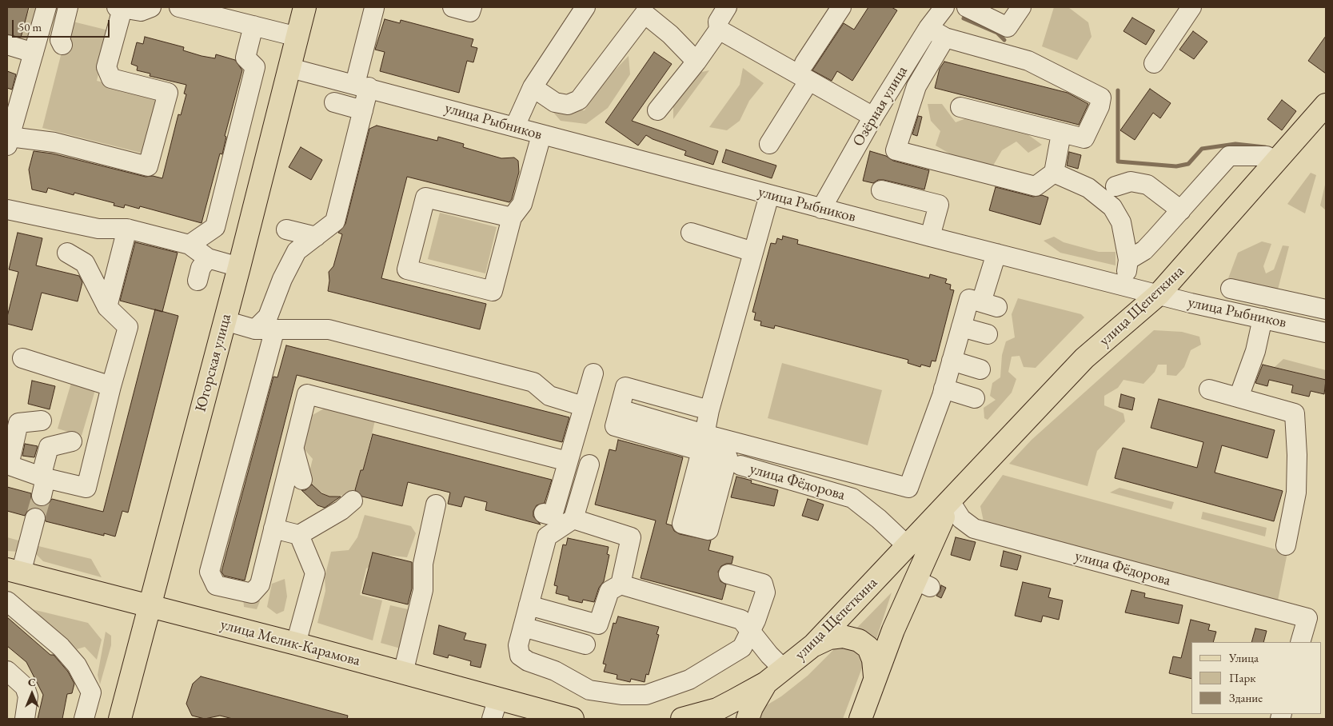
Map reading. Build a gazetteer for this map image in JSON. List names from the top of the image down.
{
  "streets": {
    "main road": ["улица Щепеткина", "Югорская улица", "улица Мелик-Карамова"],
    "street": ["Озёрная улица", "улица Рыбников", "улица Фёдорова"]
  },
  "crossings": [
    ["Озёрная улица", "улица Рыбников"],
    ["улица Рыбников", "улица Щепеткина"],
    ["улица Рыбников", "Югорская улица"],
    ["улица Щепеткина", "улица Фёдорова"],
    ["Югорская улица", "улица Мелик-Карамова"]
  ],
  "legend": ["Улица", "Парк", "Здание"],
  "scale_bar": "50 m",
  "north": "top"
}
